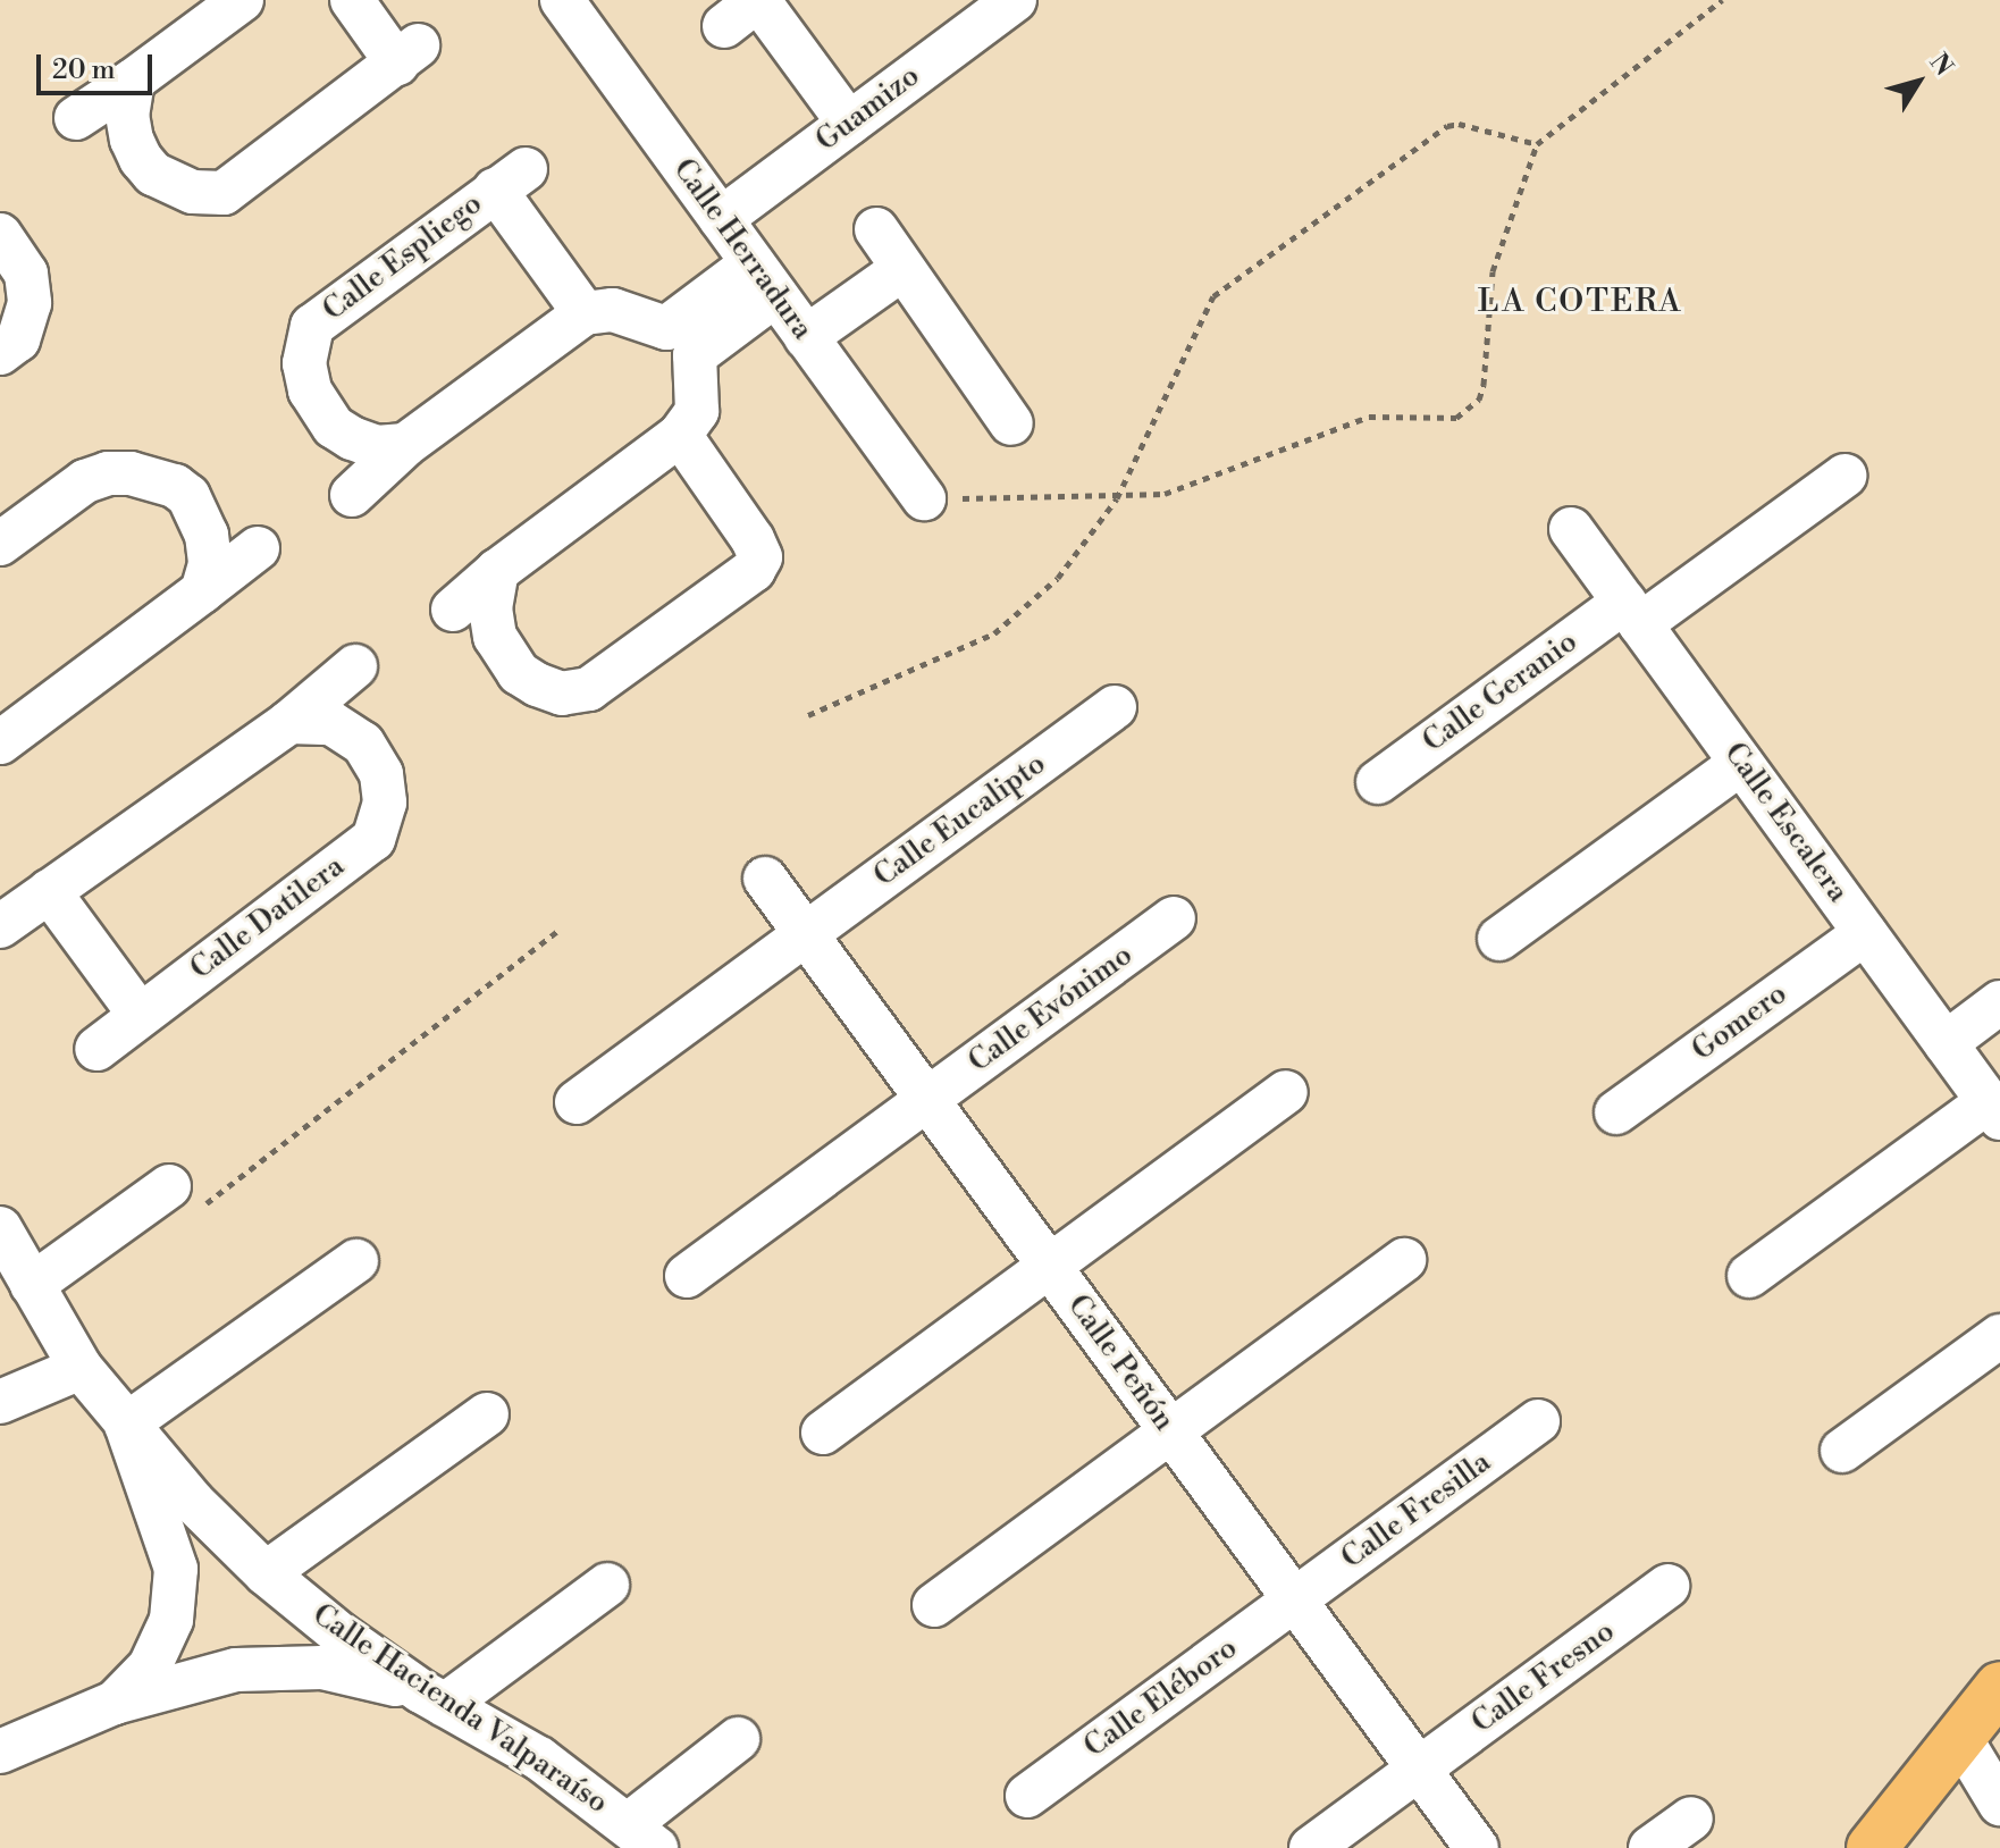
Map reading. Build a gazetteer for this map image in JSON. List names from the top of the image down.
{
  "streets": {
    "street": [
      "Guamizo",
      "Calle Herradura",
      "Calle Espliego",
      "Calle Geranio",
      "Calle Eucalipto",
      "Calle Escalera",
      "Calle Datilera",
      "Calle Evónimo",
      "Gomero",
      "Calle Peñón",
      "Calle Fresilla",
      "Calle Fresno",
      "Calle Eléboro",
      "Calle Hacienda Valparaíso"
    ]
  },
  "crossings": [
    ["Guamizo", "Calle Herradura"],
    ["Calle Geranio", "Calle Escalera"],
    ["Calle Eucalipto", "Calle Peñón"],
    ["Calle Escalera", "Gomero"],
    ["Calle Evónimo", "Calle Peñón"],
    ["Calle Peñón", "Calle Fresilla"],
    ["Calle Peñón", "Calle Fresno"],
    ["Calle Peñón", "Calle Eléboro"],
    ["Calle Fresilla", "Calle Eléboro"]
  ],
  "districts": ["LA COTERA"],
  "scale_bar": "20 m",
  "north": "top right"
}
